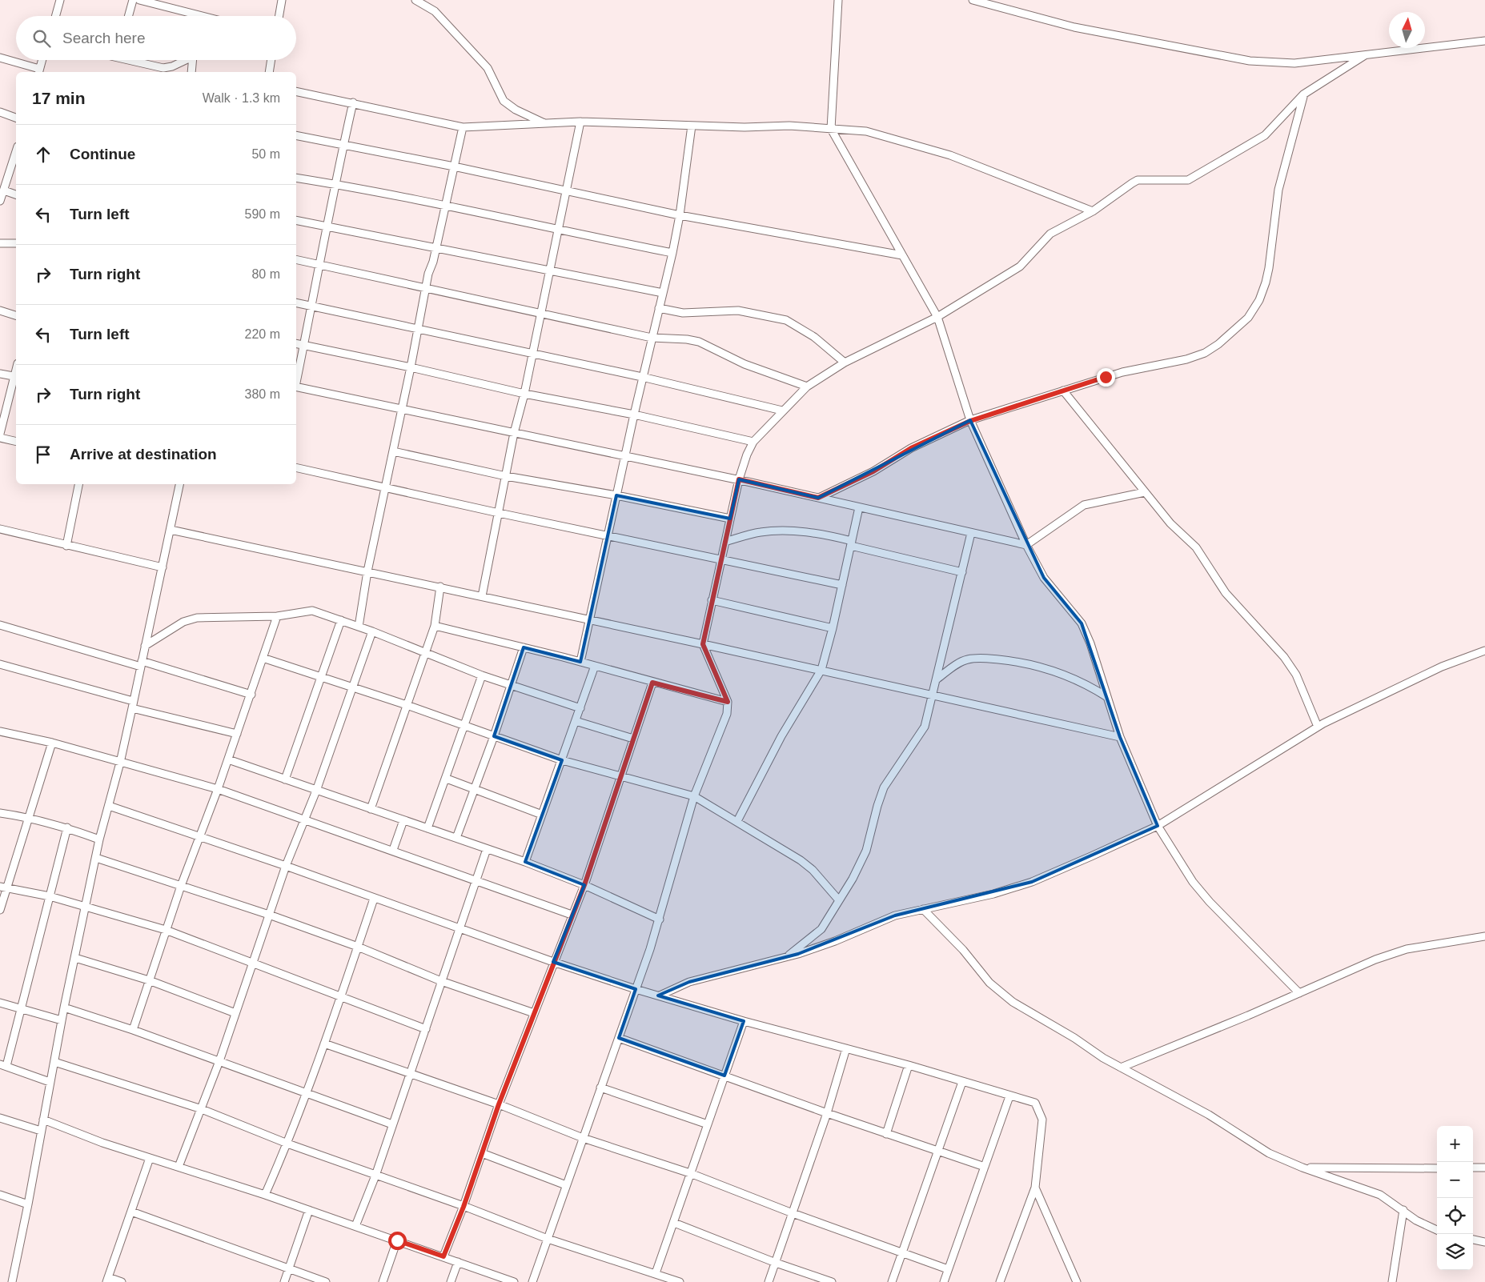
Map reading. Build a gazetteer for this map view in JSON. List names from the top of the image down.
{
  "north": "top",
  "page": {
    "search": "Search here",
    "heading": ["17 min", "Walk · 1.3 km"],
    "list": [
      ["Continue", "50 m"],
      ["Turn left", "590 m"],
      ["Turn right", "80 m"],
      ["Turn left", "220 m"],
      ["Turn right", "380 m"],
      "Arrive at destination"
    ],
    "map_buttons": ["+", "−"]
  }
}
